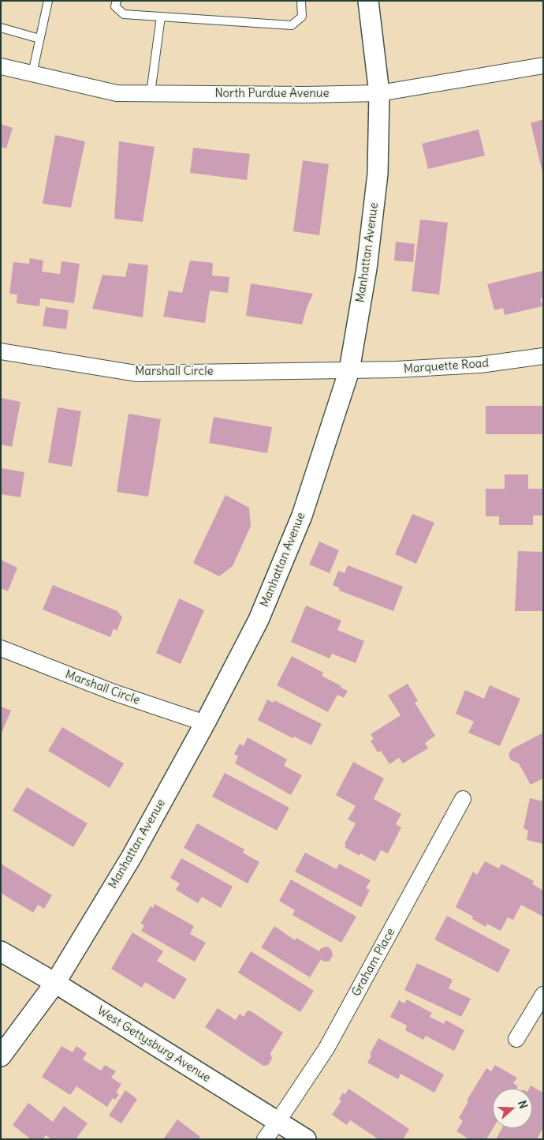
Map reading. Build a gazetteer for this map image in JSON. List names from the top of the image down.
{
  "streets": {
    "street": [
      "North Purdue Avenue",
      "Manhattan Avenue",
      "Marquette Road",
      "Marshall Circle",
      "Graham Place",
      "West Gettysburg Avenue"
    ]
  },
  "crossings": [
    ["North Purdue Avenue", "Manhattan Avenue"],
    ["Manhattan Avenue", "Marquette Road"],
    ["Manhattan Avenue", "Marshall Circle"],
    ["Manhattan Avenue", "West Gettysburg Avenue"],
    ["Marquette Road", "Marshall Circle"],
    ["Graham Place", "West Gettysburg Avenue"]
  ],
  "north": "right"
}
